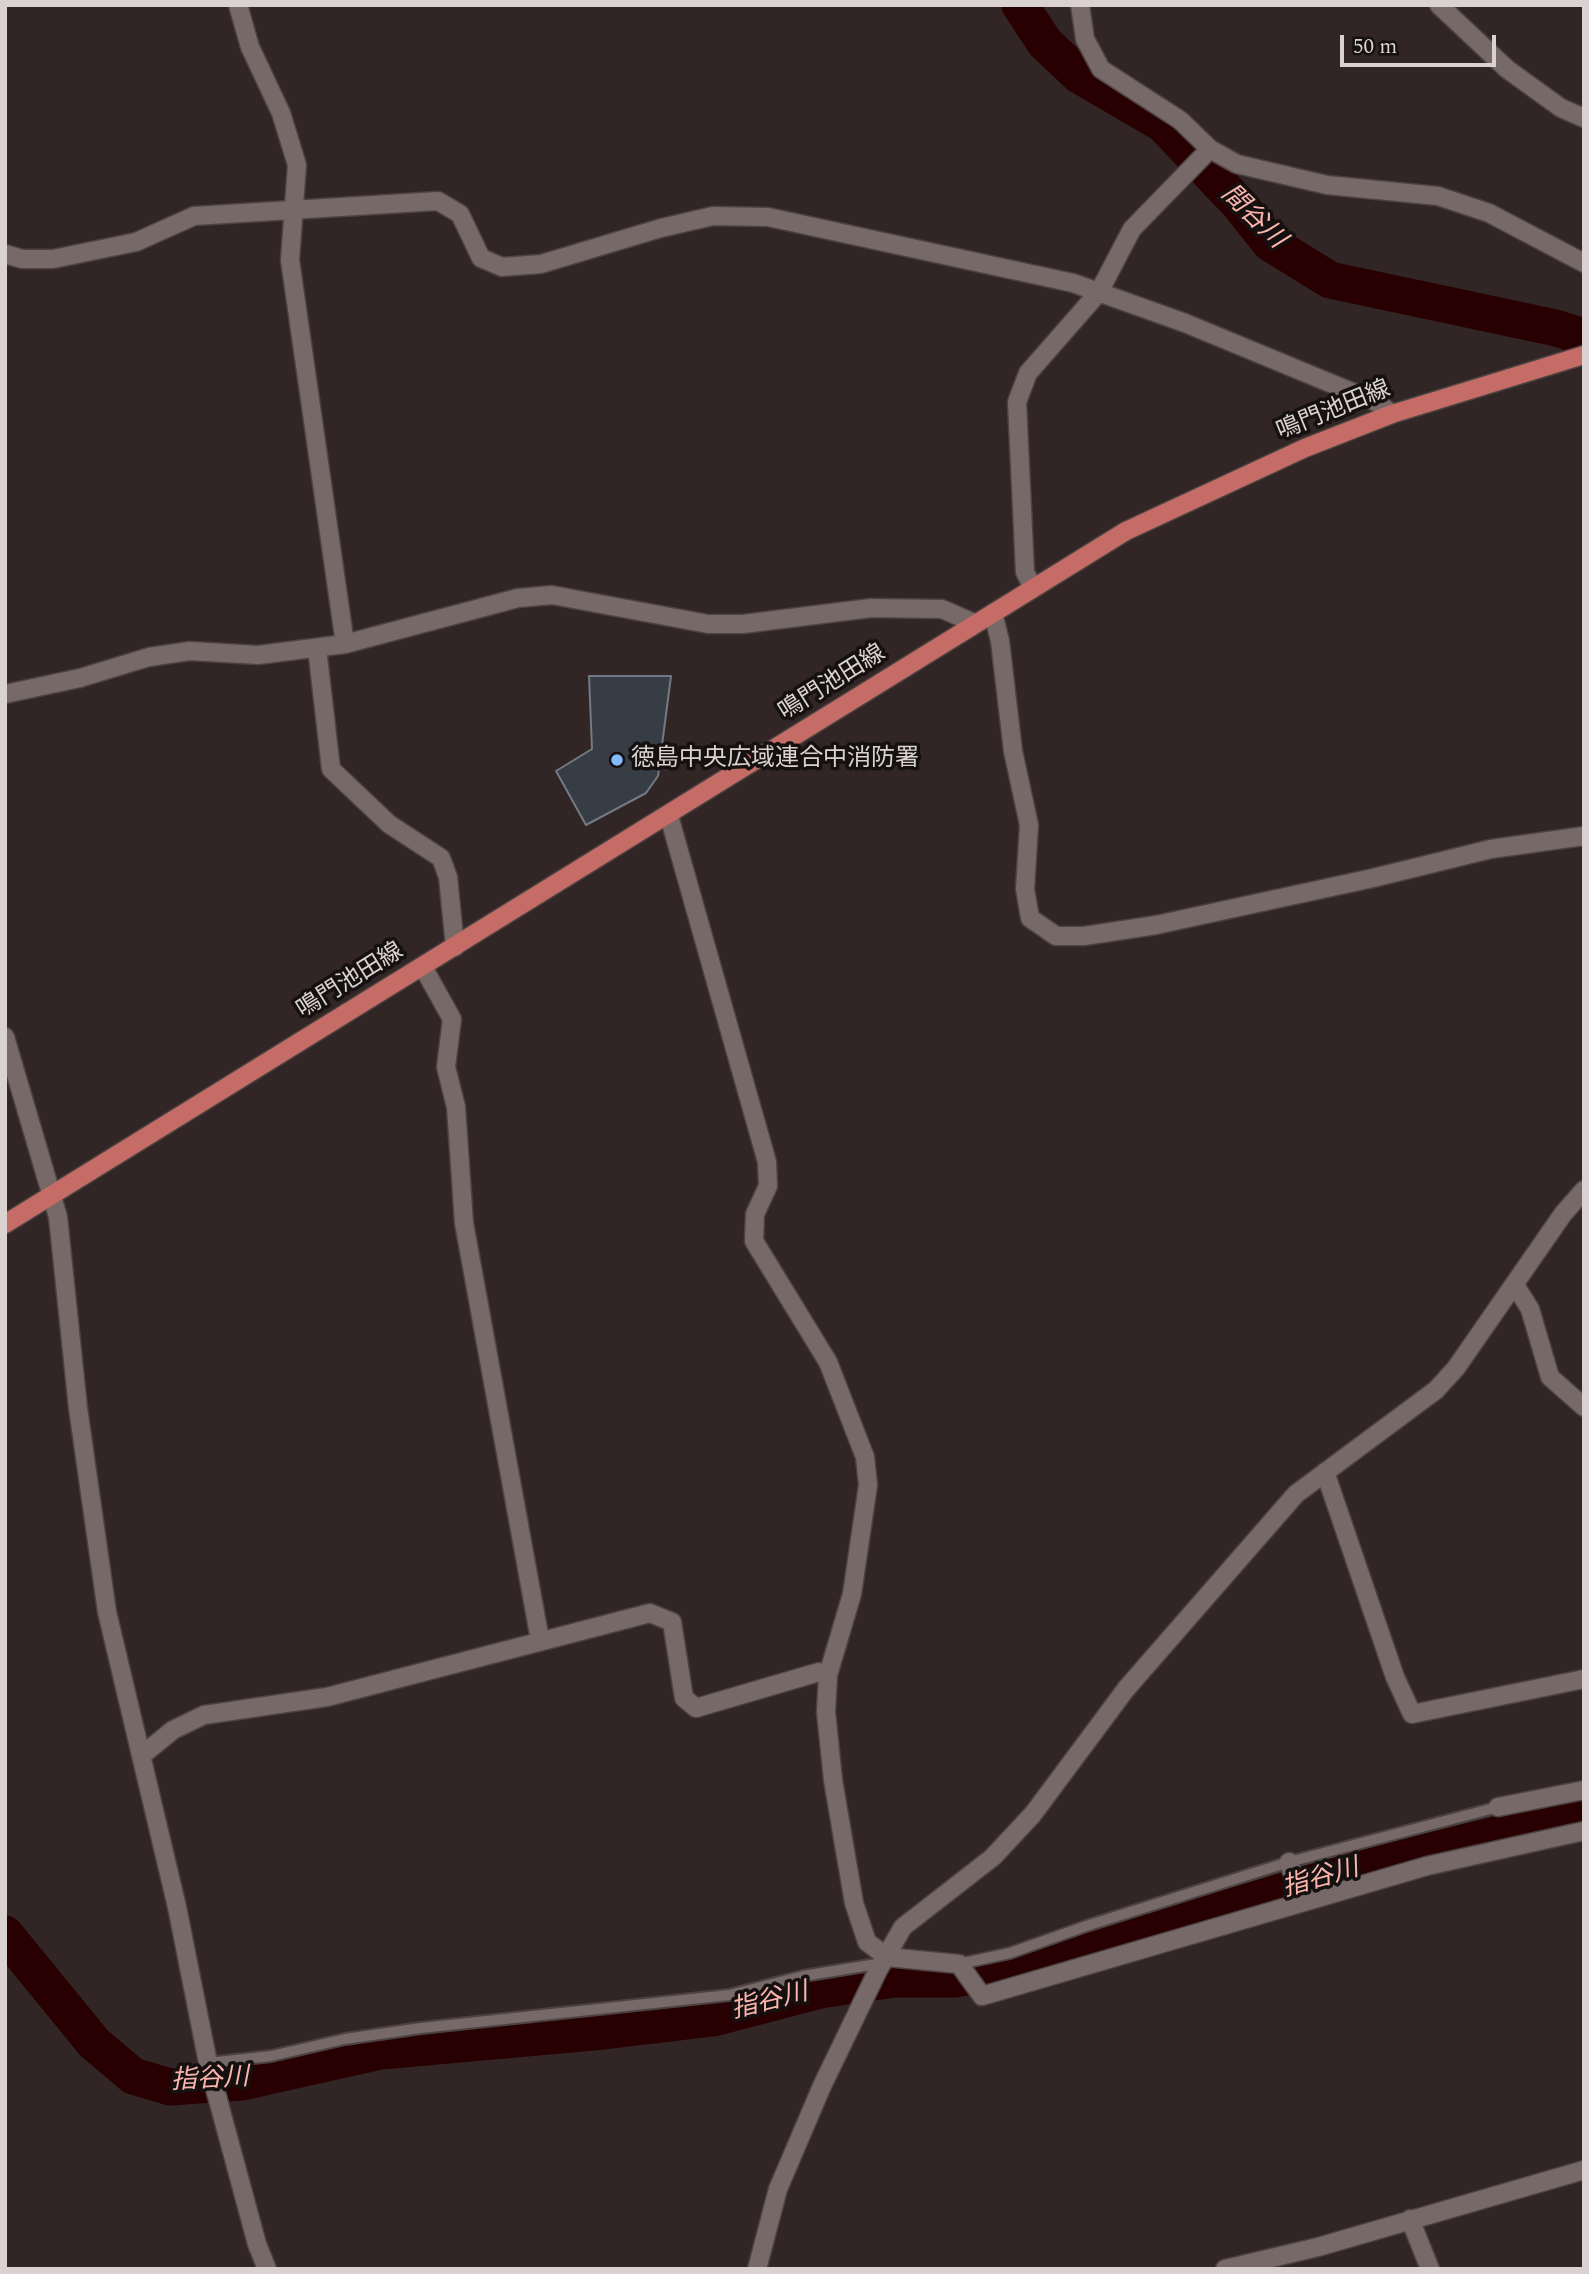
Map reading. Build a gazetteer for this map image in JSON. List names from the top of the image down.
{
  "streets": {
    "main road": ["鳴門池田線"]
  },
  "water": ["間谷川", "指谷川"],
  "places": ["徳島中央広域連合中消防署"],
  "scale_bar": "50 m"
}
